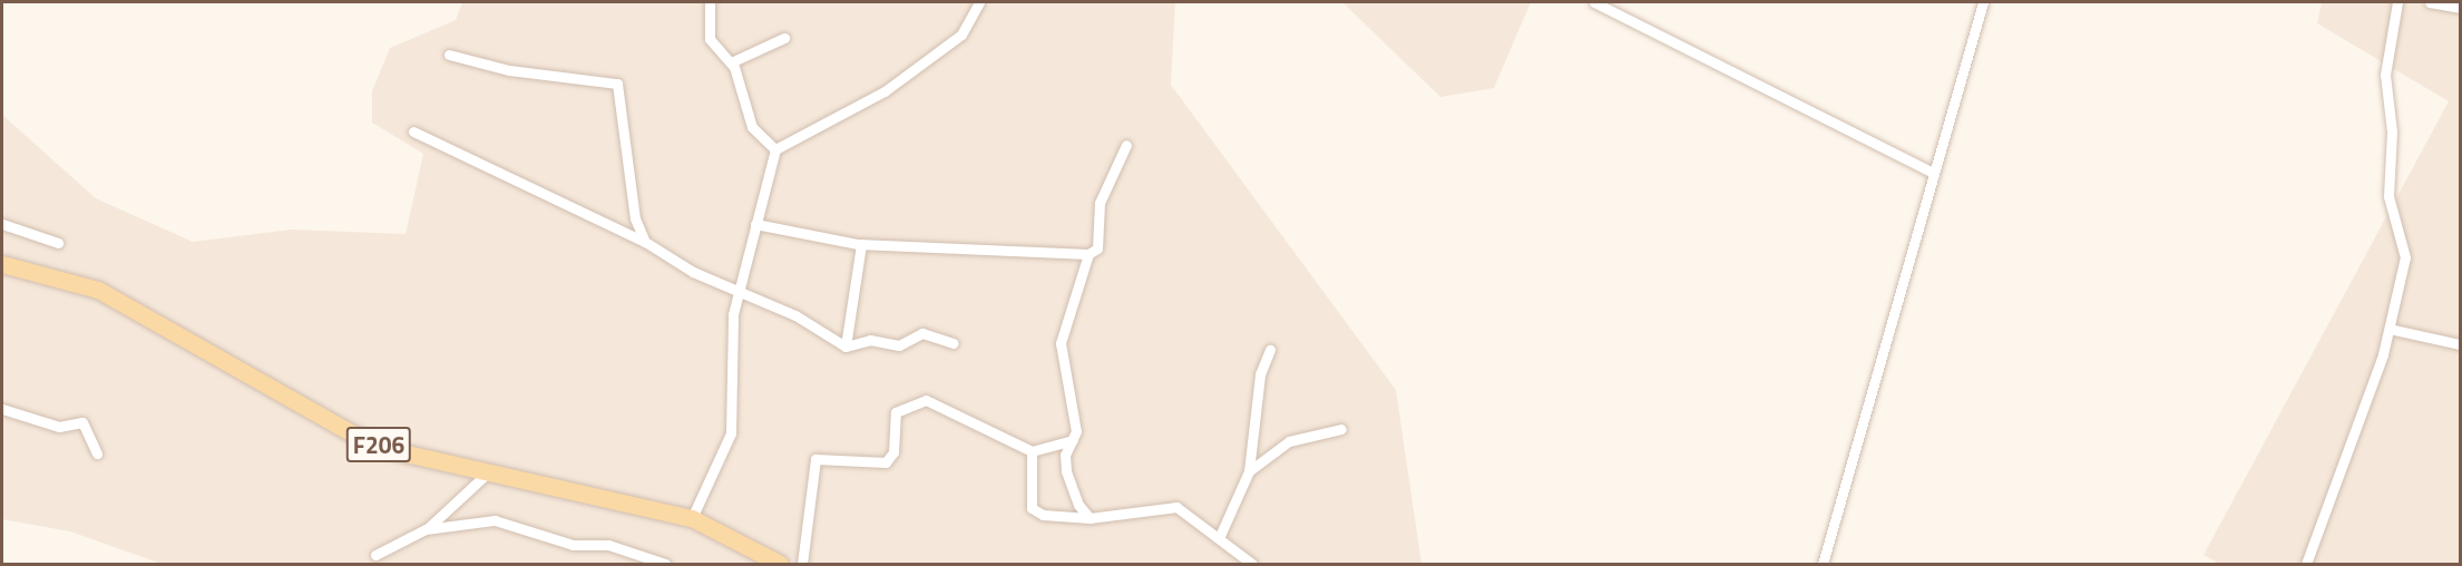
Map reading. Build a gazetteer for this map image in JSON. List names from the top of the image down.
{
  "streets": {
    "main road": ["F206"]
  }
}
